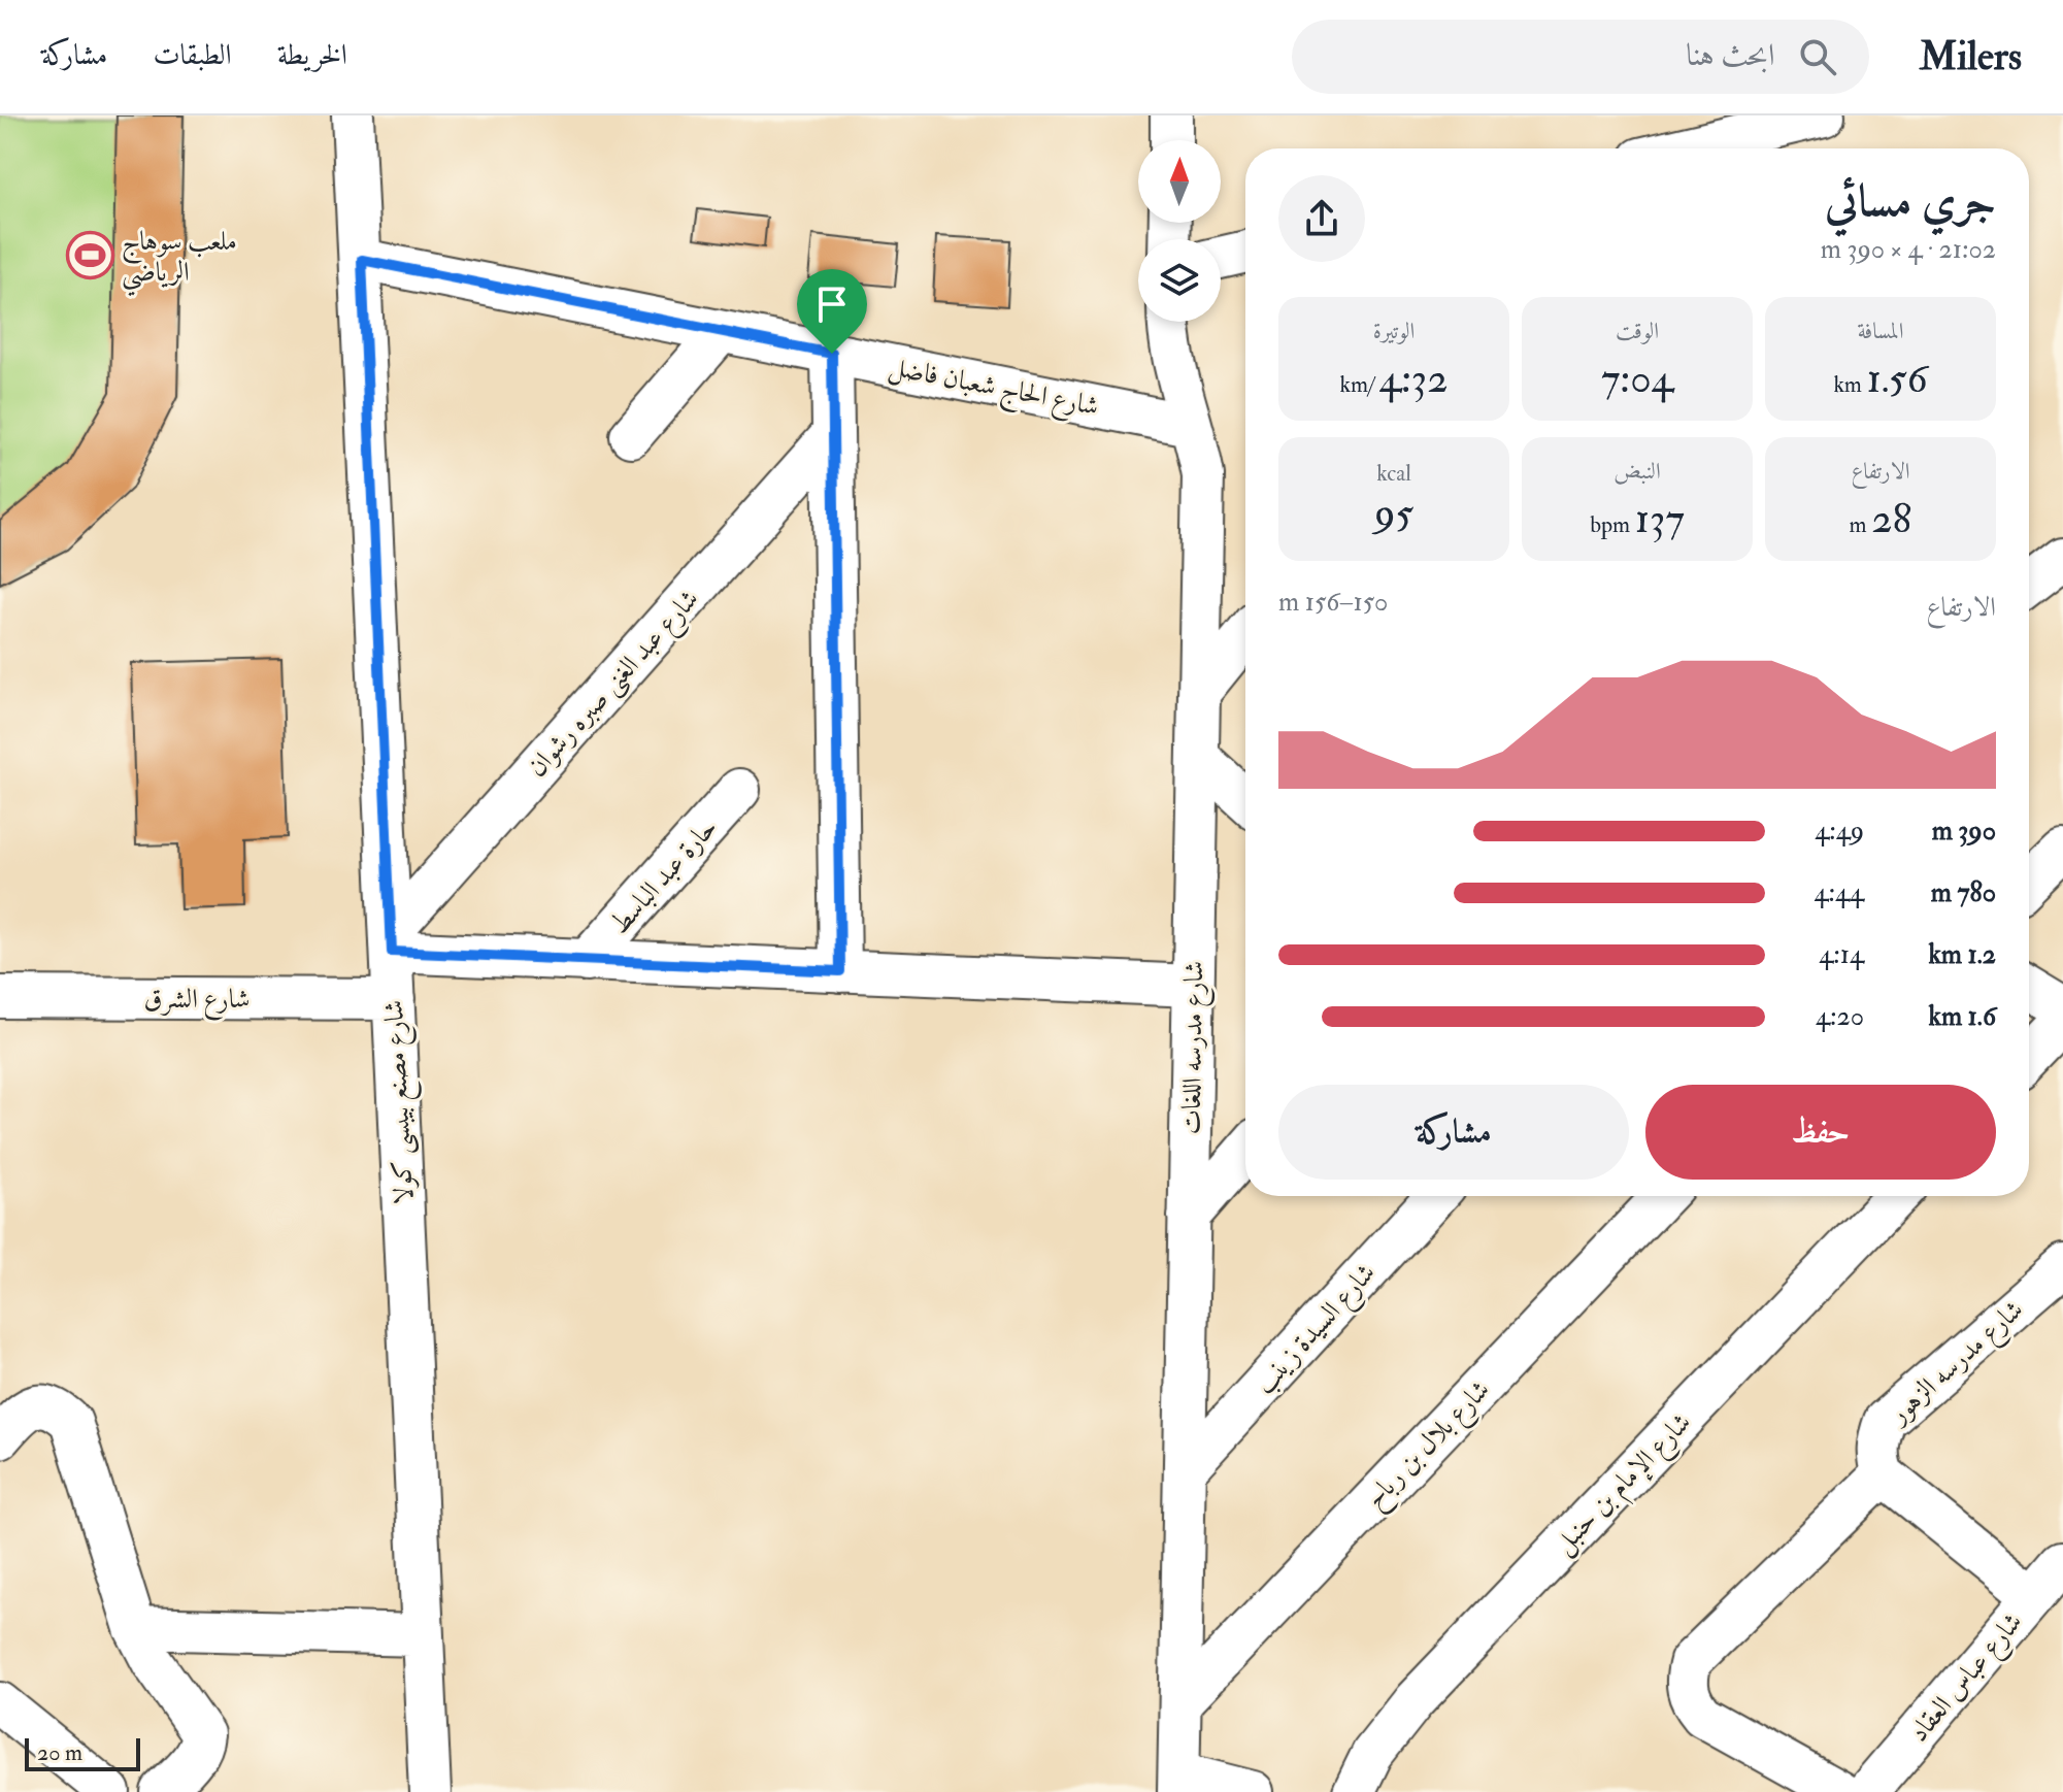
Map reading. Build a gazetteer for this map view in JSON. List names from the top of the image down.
{
  "streets": {
    "street": [
      "شارع الحاج شعبان فاضل",
      "شارع عبد الغنى صبره رشوان",
      "حارة عبد الباسط",
      "شارع الشرق",
      "شارع مدرسه اللغات",
      "شارع مصنع بيبسى كولا",
      "شارع السيدة زينب",
      "شارع مدرسه الزهور",
      "شارع بلال بن رباح",
      "شارع الإمام بن حنبل",
      "شارع عباس العقاد"
    ]
  },
  "crossings": [
    ["شارع الحاج شعبان فاضل", "شارع مدرسه اللغات"],
    ["شارع الحاج شعبان فاضل", "شارع مصنع بيبسى كولا"],
    ["شارع عبد الغنى صبره رشوان", "شارع مصنع بيبسى كولا"],
    ["شارع الشرق", "شارع مصنع بيبسى كولا"],
    ["شارع مدرسه اللغات", "شارع السيدة زينب"],
    ["شارع مدرسه اللغات", "شارع بلال بن رباح"]
  ],
  "places": {
    "sports": ["ملعب سوهاج الرياضي"]
  },
  "scale_bar": "20 m",
  "north": "top",
  "page": {
    "header": "Milers",
    "search": "ابحث هنا",
    "nav": ["الخريطة", "الطبقات", "مشاركة"],
    "heading": ["جري مسائي", "21:02 · 4 × 390 m"],
    "stats": [
      ["المسافة", "1.56 km"],
      ["الوقت", "7:04"],
      ["الوتيرة", "4:32 /km"],
      ["الارتفاع", "28 m"],
      ["النبض", "137 bpm"],
      ["kcal", "95"]
    ],
    "chart": ["الارتفاع", "150–156 m"],
    "list": [
      {
        "name": "390 m",
        "note": "4:49"
      },
      {
        "name": "780 m",
        "note": "4:44"
      },
      {
        "name": "1.2 km",
        "note": "4:14"
      },
      {
        "name": "1.6 km",
        "note": "4:20"
      }
    ],
    "buttons": ["حفظ", "مشاركة"],
    "scale": "20 m"
  }
}
